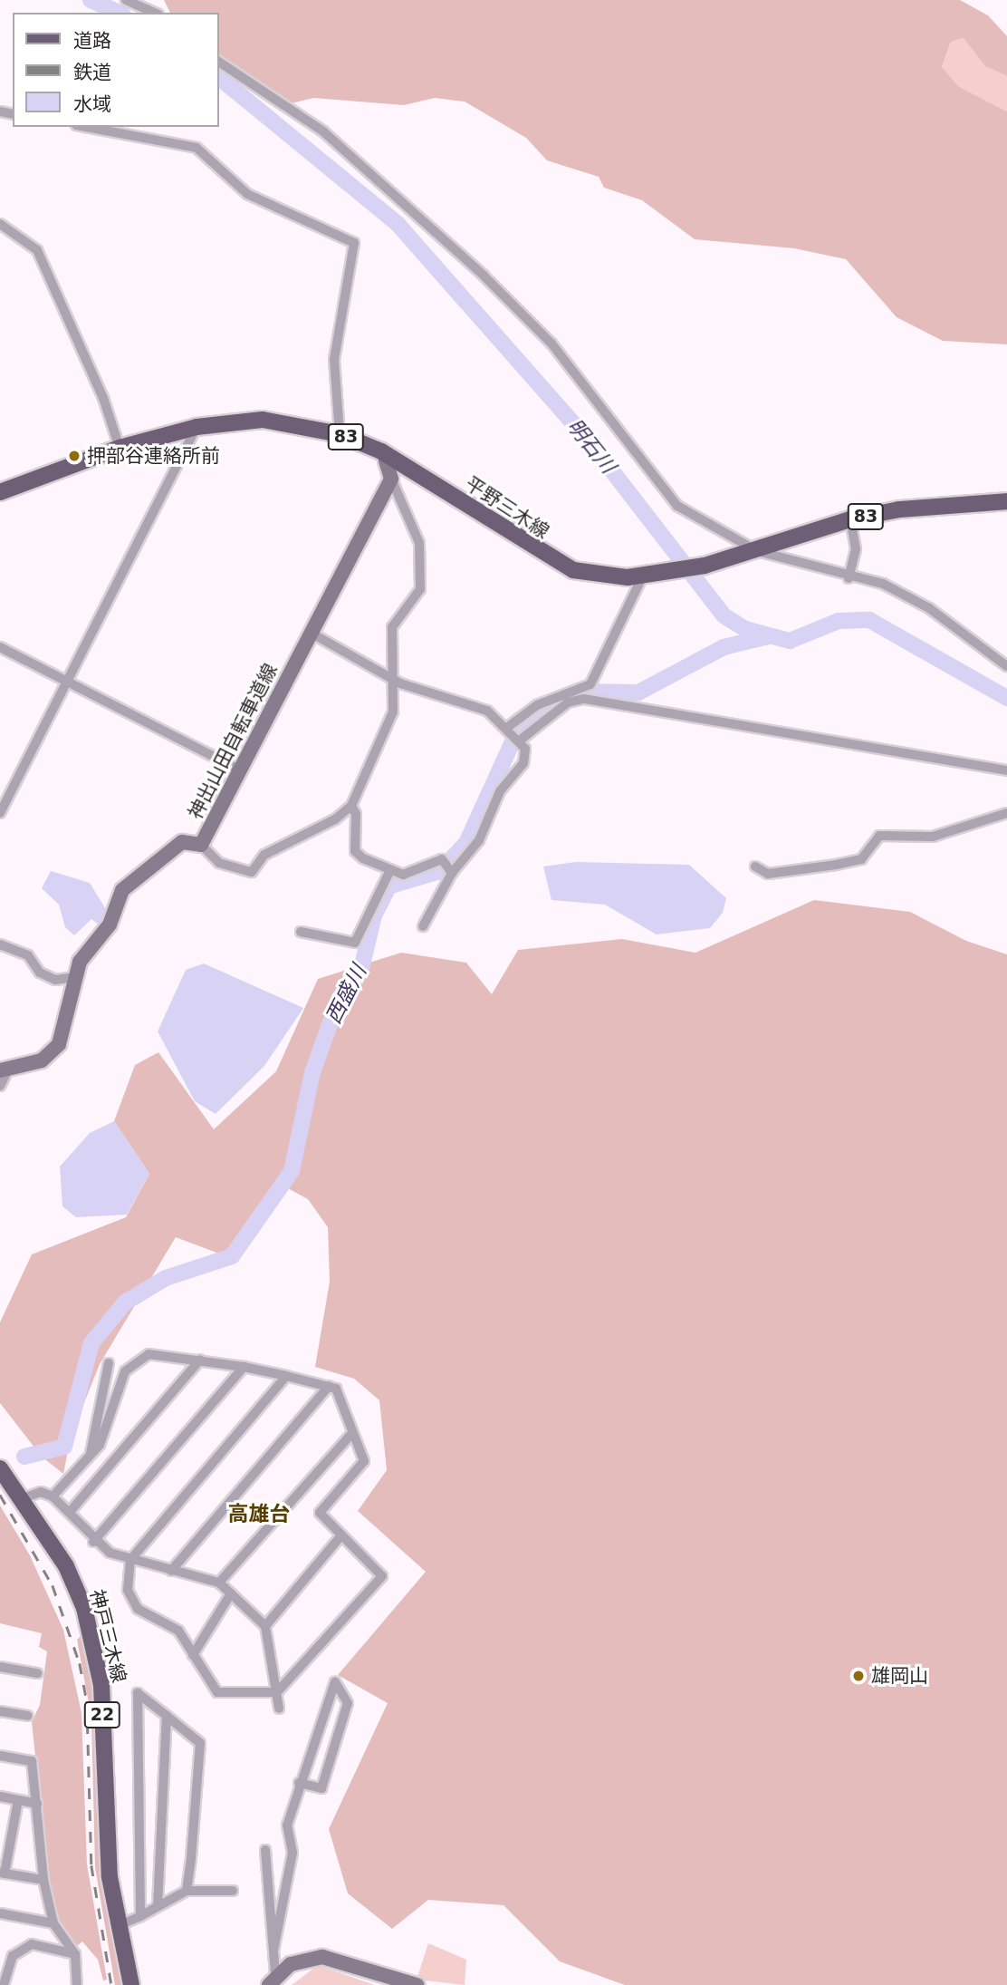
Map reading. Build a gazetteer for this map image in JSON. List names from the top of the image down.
{
  "streets": {
    "main road": [
      "83",
      "平野三木線",
      "神出山田自転車道線",
      "神戸三木線",
      "22"
    ]
  },
  "districts": ["高雄台"],
  "water": ["明石川", "西盛川"],
  "places": ["押部谷連絡所前", "雄岡山"],
  "legend": ["道路", "鉄道", "水域"]
}
